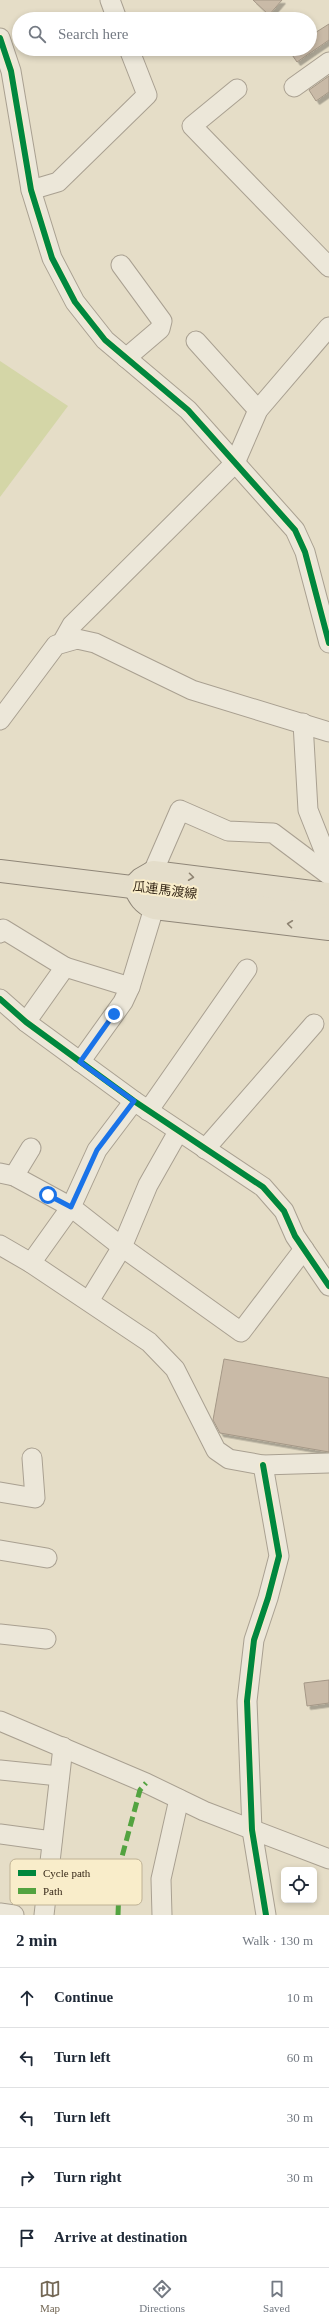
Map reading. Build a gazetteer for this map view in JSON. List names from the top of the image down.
{
  "streets": {
    "main road": ["瓜連馬渡線"]
  },
  "legend": ["Cycle path", "Path"],
  "page": {
    "search": "Search here",
    "heading": ["2 min", "Walk · 130 m"],
    "list": [
      ["Continue", "10 m"],
      ["Turn left", "60 m"],
      ["Turn left", "30 m"],
      ["Turn right", "30 m"],
      "Arrive at destination"
    ],
    "nav": ["Map", "Directions", "Saved"]
  }
}
